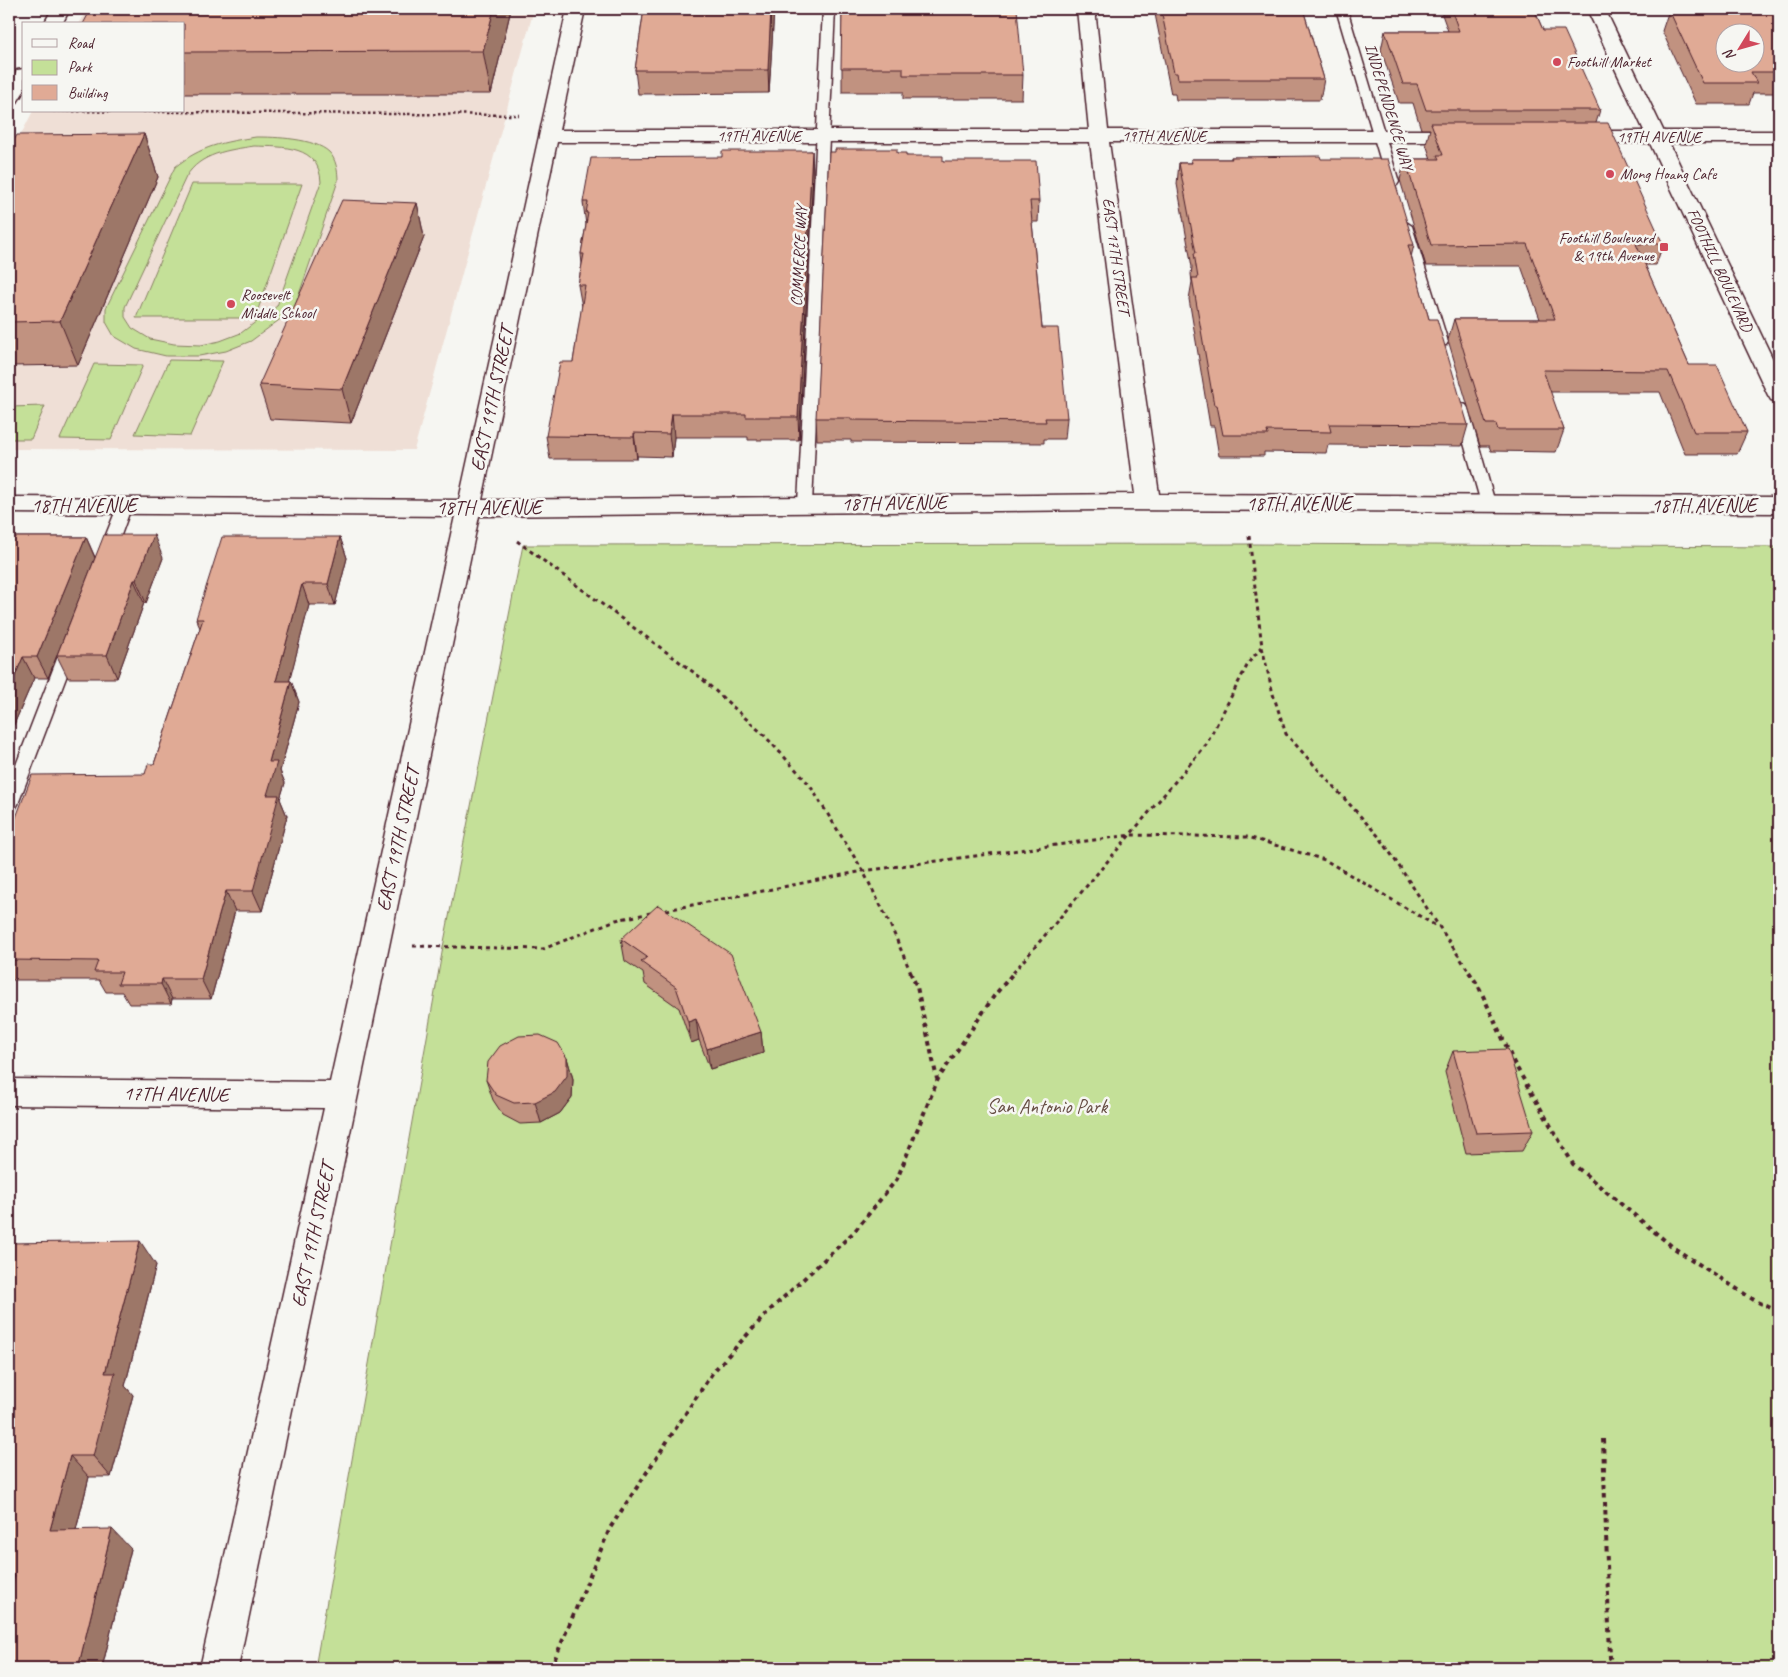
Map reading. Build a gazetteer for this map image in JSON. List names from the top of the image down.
{
  "streets": {
    "street": [
      "19TH AVENUE",
      "EAST 17TH STREET",
      "FOOTHILL BOULEVARD",
      "EAST 19TH STREET",
      "18TH AVENUE",
      "17TH AVENUE"
    ],
    "lane": ["INDEPENDENCE WAY", "COMMERCE WAY"]
  },
  "crossings": [
    ["INDEPENDENCE WAY", "19TH AVENUE"],
    ["19TH AVENUE", "COMMERCE WAY"],
    ["19TH AVENUE", "EAST 17TH STREET"],
    ["19TH AVENUE", "FOOTHILL BOULEVARD"],
    ["19TH AVENUE", "EAST 19TH STREET"],
    ["COMMERCE WAY", "18TH AVENUE"],
    ["EAST 17TH STREET", "18TH AVENUE"],
    ["EAST 19TH STREET", "18TH AVENUE"],
    ["EAST 19TH STREET", "17TH AVENUE"]
  ],
  "parks": ["San Antonio Park"],
  "places": {
    "other": ["Foothill Market", "Mong Hoang Cafe", "Roosevelt Middle School"],
    "transit": ["Foothill Boulevard & 19th Avenue"]
  },
  "legend": ["Road", "Park", "Building"],
  "north": "bottom left"
}
